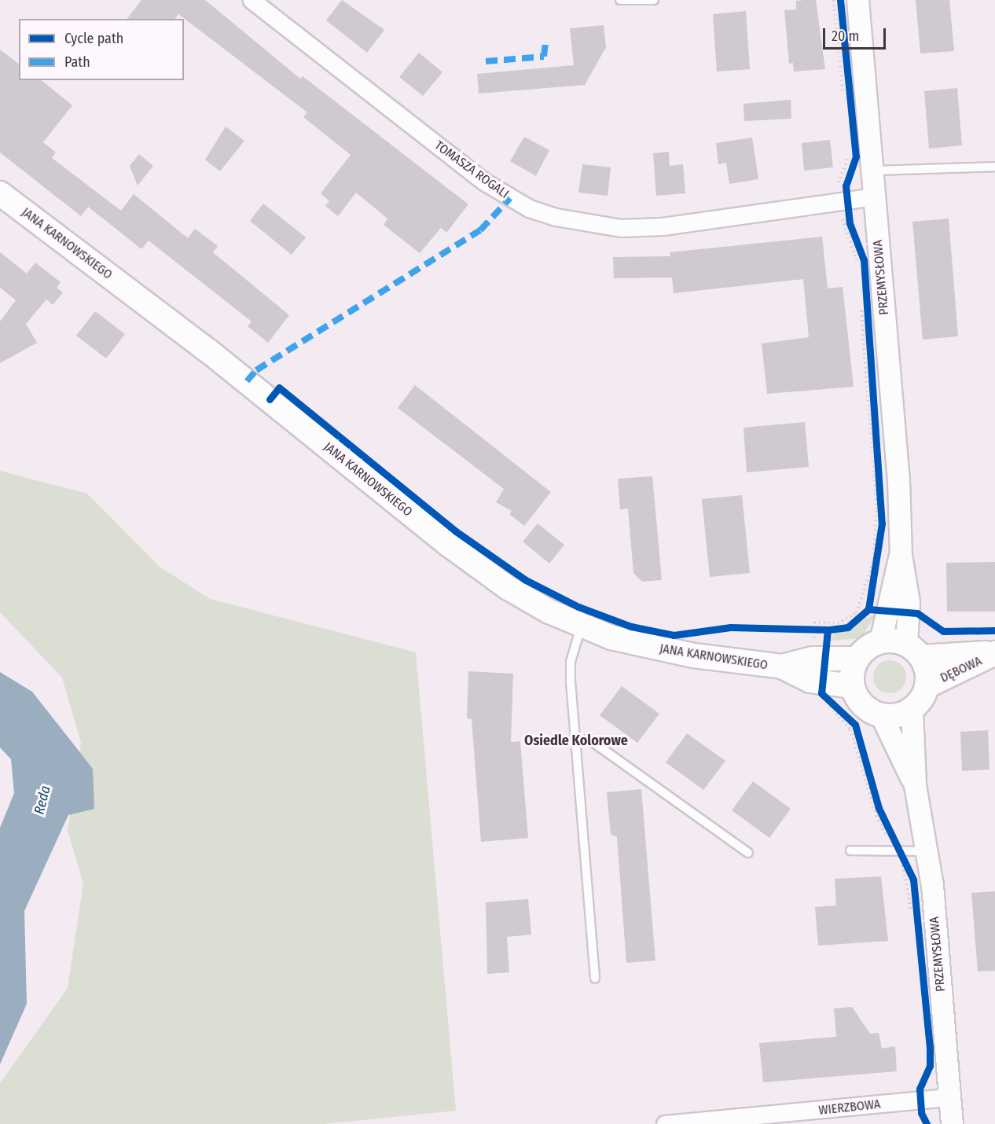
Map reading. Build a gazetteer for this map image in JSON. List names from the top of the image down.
{
  "streets": {
    "main road": ["JANA KARNOWSKIEGO", "DĘBOWA"],
    "street": ["TOMASZA ROGALI", "PRZEMYSŁOWA", "WIERZBOWA"]
  },
  "crossings": [
    ["TOMASZA ROGALI", "PRZEMYSŁOWA"],
    ["JANA KARNOWSKIEGO", "PRZEMYSŁOWA"],
    ["JANA KARNOWSKIEGO", "DĘBOWA"],
    ["PRZEMYSŁOWA", "DĘBOWA"],
    ["PRZEMYSŁOWA", "WIERZBOWA"]
  ],
  "districts": ["Osiedle Kolorowe"],
  "water": ["Reda"],
  "legend": ["Cycle path", "Path"],
  "scale_bar": "20 m"
}
